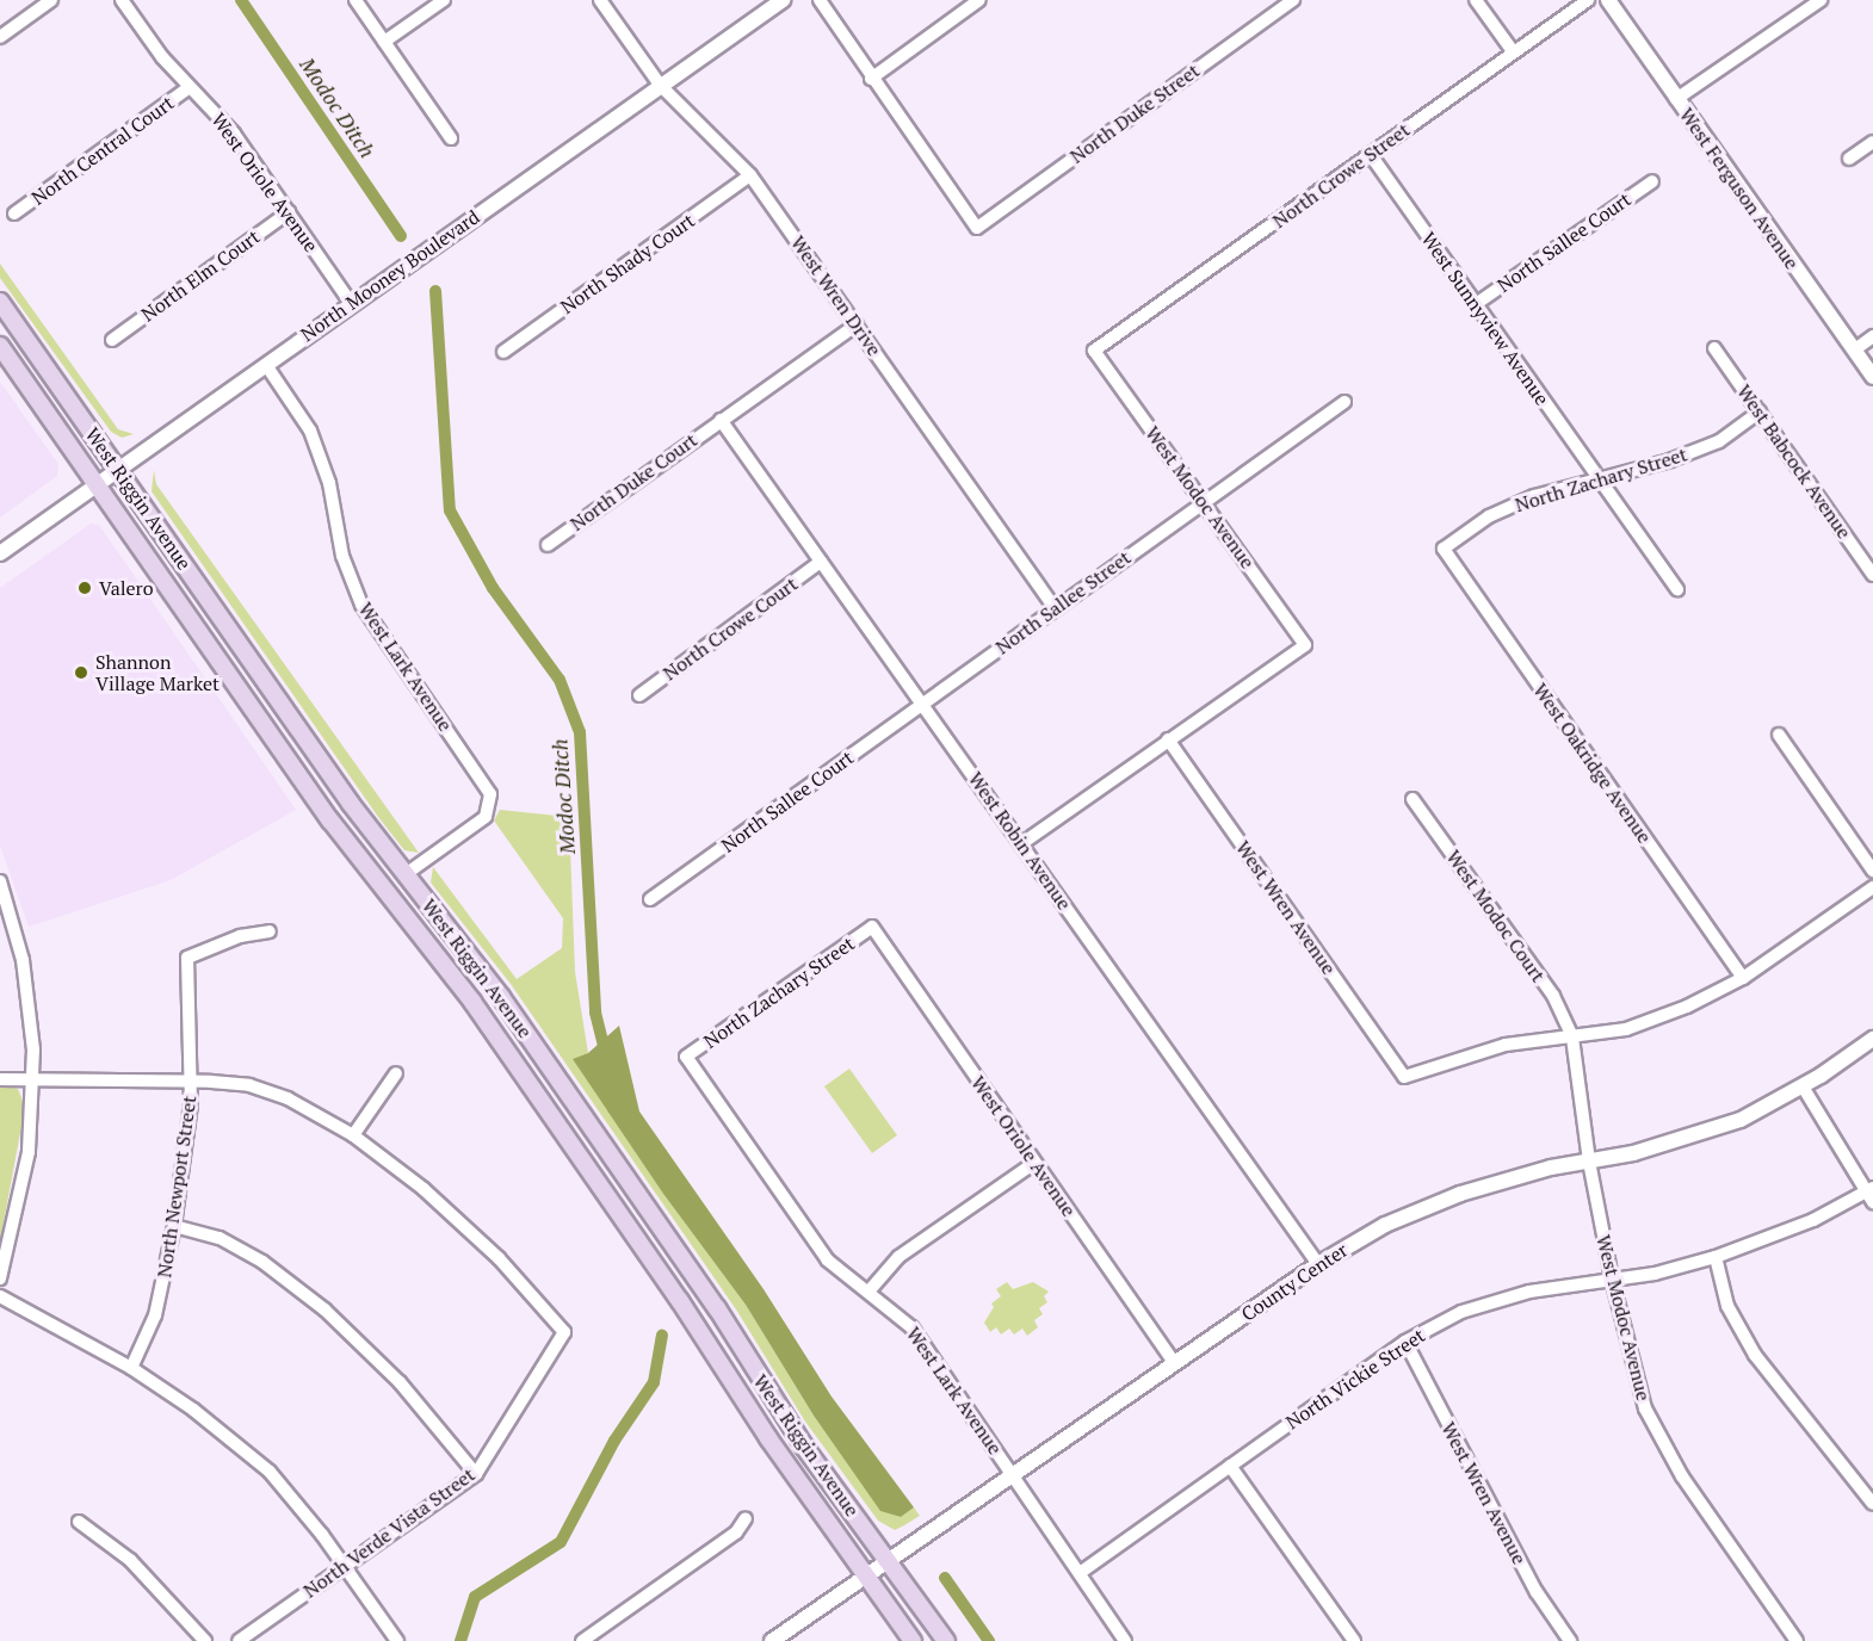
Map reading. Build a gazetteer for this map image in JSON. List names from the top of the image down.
{
  "streets": {
    "main road": ["West Riggin Avenue"],
    "street": [
      "North Duke Street",
      "North Central Court",
      "North Crowe Street",
      "West Oriole Avenue",
      "West Ferguson Avenue",
      "North Sallee Court",
      "North Shady Court",
      "North Elm Court",
      "North Mooney Boulevard",
      "West Wren Drive",
      "West Sunnyview Avenue",
      "West Babcock Avenue",
      "North Zachary Street",
      "North Duke Court",
      "West Modoc Avenue",
      "North Sallee Street",
      "North Crowe Court",
      "West Lark Avenue",
      "West Oakridge Avenue",
      "West Robin Avenue",
      "West Wren Avenue",
      "West Modoc Court",
      "North Newport Street",
      "County Center",
      "North Vickie Street",
      "North Verde Vista Street"
    ]
  },
  "crossings": [
    ["North Central Court", "West Oriole Avenue"],
    ["North Crowe Street", "West Sunnyview Avenue"],
    ["North Crowe Street", "West Modoc Avenue"],
    ["West Oriole Avenue", "North Elm Court"],
    ["West Oriole Avenue", "North Mooney Boulevard"],
    ["West Oriole Avenue", "North Zachary Street"],
    ["West Oriole Avenue", "County Center"],
    ["North Sallee Court", "West Sunnyview Avenue"],
    ["North Sallee Court", "North Sallee Street"],
    ["North Sallee Court", "West Robin Avenue"],
    ["North Shady Court", "West Wren Drive"],
    ["North Mooney Boulevard", "West Wren Drive"],
    ["North Mooney Boulevard", "West Riggin Avenue"],
    ["North Mooney Boulevard", "West Lark Avenue"],
    ["West Wren Drive", "North Sallee Street"],
    ["West Sunnyview Avenue", "North Zachary Street"],
    ["West Babcock Avenue", "North Zachary Street"],
    ["North Zachary Street", "West Lark Avenue"],
    ["North Zachary Street", "West Oakridge Avenue"],
    ["North Duke Court", "West Robin Avenue"],
    ["West Modoc Avenue", "North Sallee Street"],
    ["West Modoc Avenue", "West Wren Avenue"],
    ["West Modoc Avenue", "West Modoc Court"],
    ["West Modoc Avenue", "County Center"],
    ["West Modoc Avenue", "North Vickie Street"],
    ["West Riggin Avenue", "West Lark Avenue"],
    ["West Riggin Avenue", "County Center"],
    ["North Sallee Street", "West Robin Avenue"],
    ["North Crowe Court", "West Robin Avenue"],
    ["West Lark Avenue", "County Center"],
    ["West Lark Avenue", "North Vickie Street"],
    ["West Robin Avenue", "County Center"],
    ["West Wren Avenue", "West Modoc Court"],
    ["West Wren Avenue", "North Vickie Street"]
  ],
  "water": ["Modoc Ditch"],
  "places": ["Valero", "Shannon Village Market"]
}
